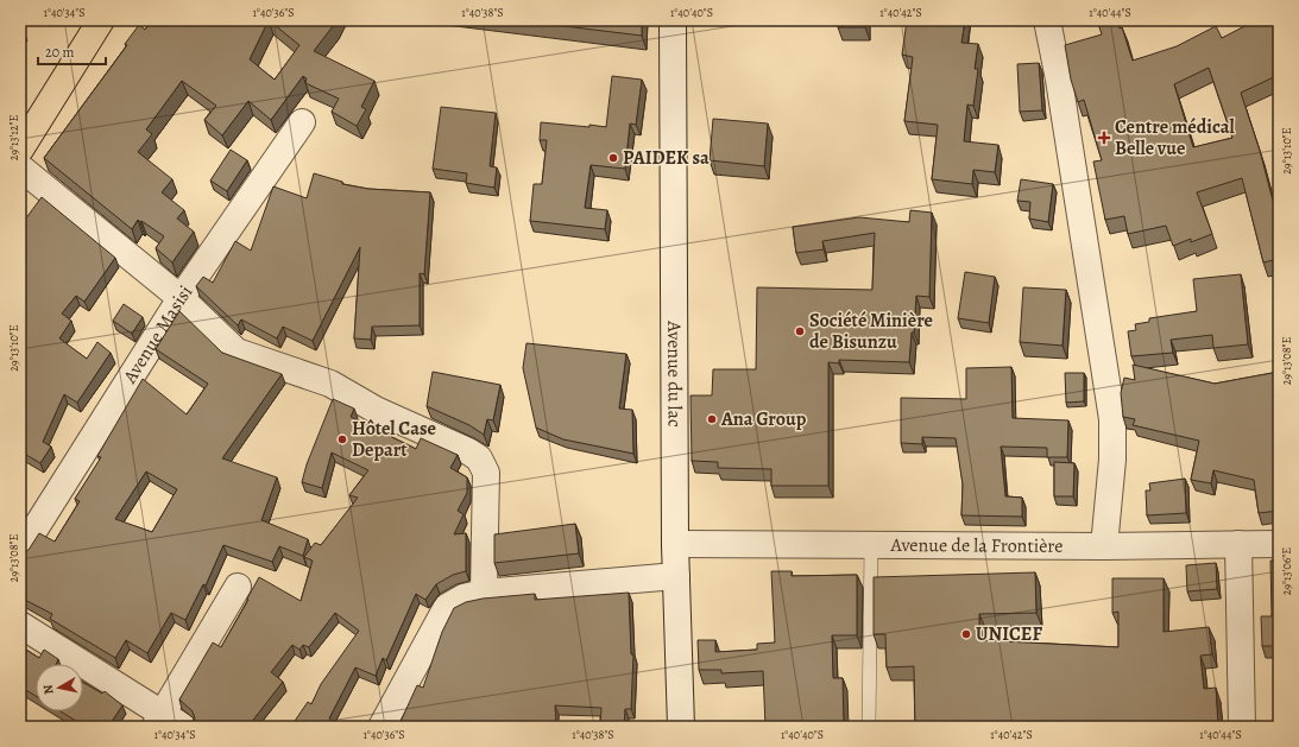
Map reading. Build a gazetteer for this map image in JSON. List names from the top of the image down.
{
  "streets": {
    "street": ["Avenue Masisi", "Avenue du lac", "Avenue de la Frontière"]
  },
  "crossings": [
    ["Avenue du lac", "Avenue de la Frontière"]
  ],
  "places": {
    "health": ["Centre médical Belle vue"],
    "other": [
      "PAIDEK sa",
      "Société Minière de Bisunzu",
      "Ana Group",
      "Hôtel Case Depart",
      "UNICEF"
    ]
  },
  "scale_bar": "20 m",
  "north": "left",
  "coordinates": [
    "1°40'34\"S",
    "1°40'36\"S",
    "1°40'38\"S",
    "1°40'40\"S",
    "1°40'42\"S",
    "1°40'44\"S",
    "29°13'12\"E",
    "29°13'10\"E",
    "29°13'08\"E",
    "29°13'06\"E"
  ]
}
